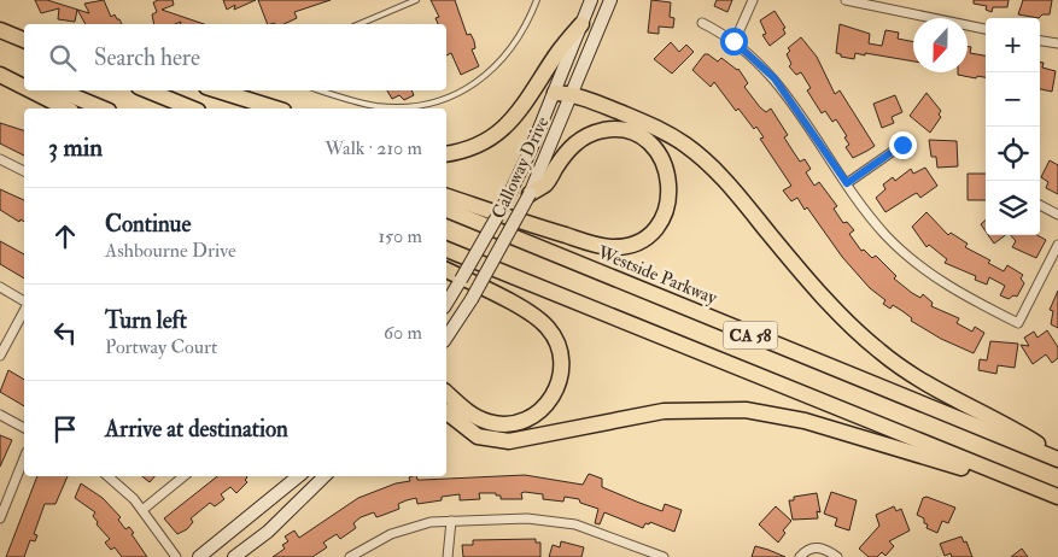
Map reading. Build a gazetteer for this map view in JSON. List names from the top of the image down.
{
  "streets": {
    "highway": ["Westside Parkway", "CA 58"],
    "main road": ["Calloway Drive"]
  },
  "north": "bottom",
  "page": {
    "map_buttons": ["+", "−"],
    "search": "Search here",
    "heading": ["3 min", "Walk · 210 m"],
    "list": [
      ["Continue", "Ashbourne Drive", "150 m"],
      ["Turn left", "Portway Court", "60 m"],
      "Arrive at destination"
    ]
  }
}
